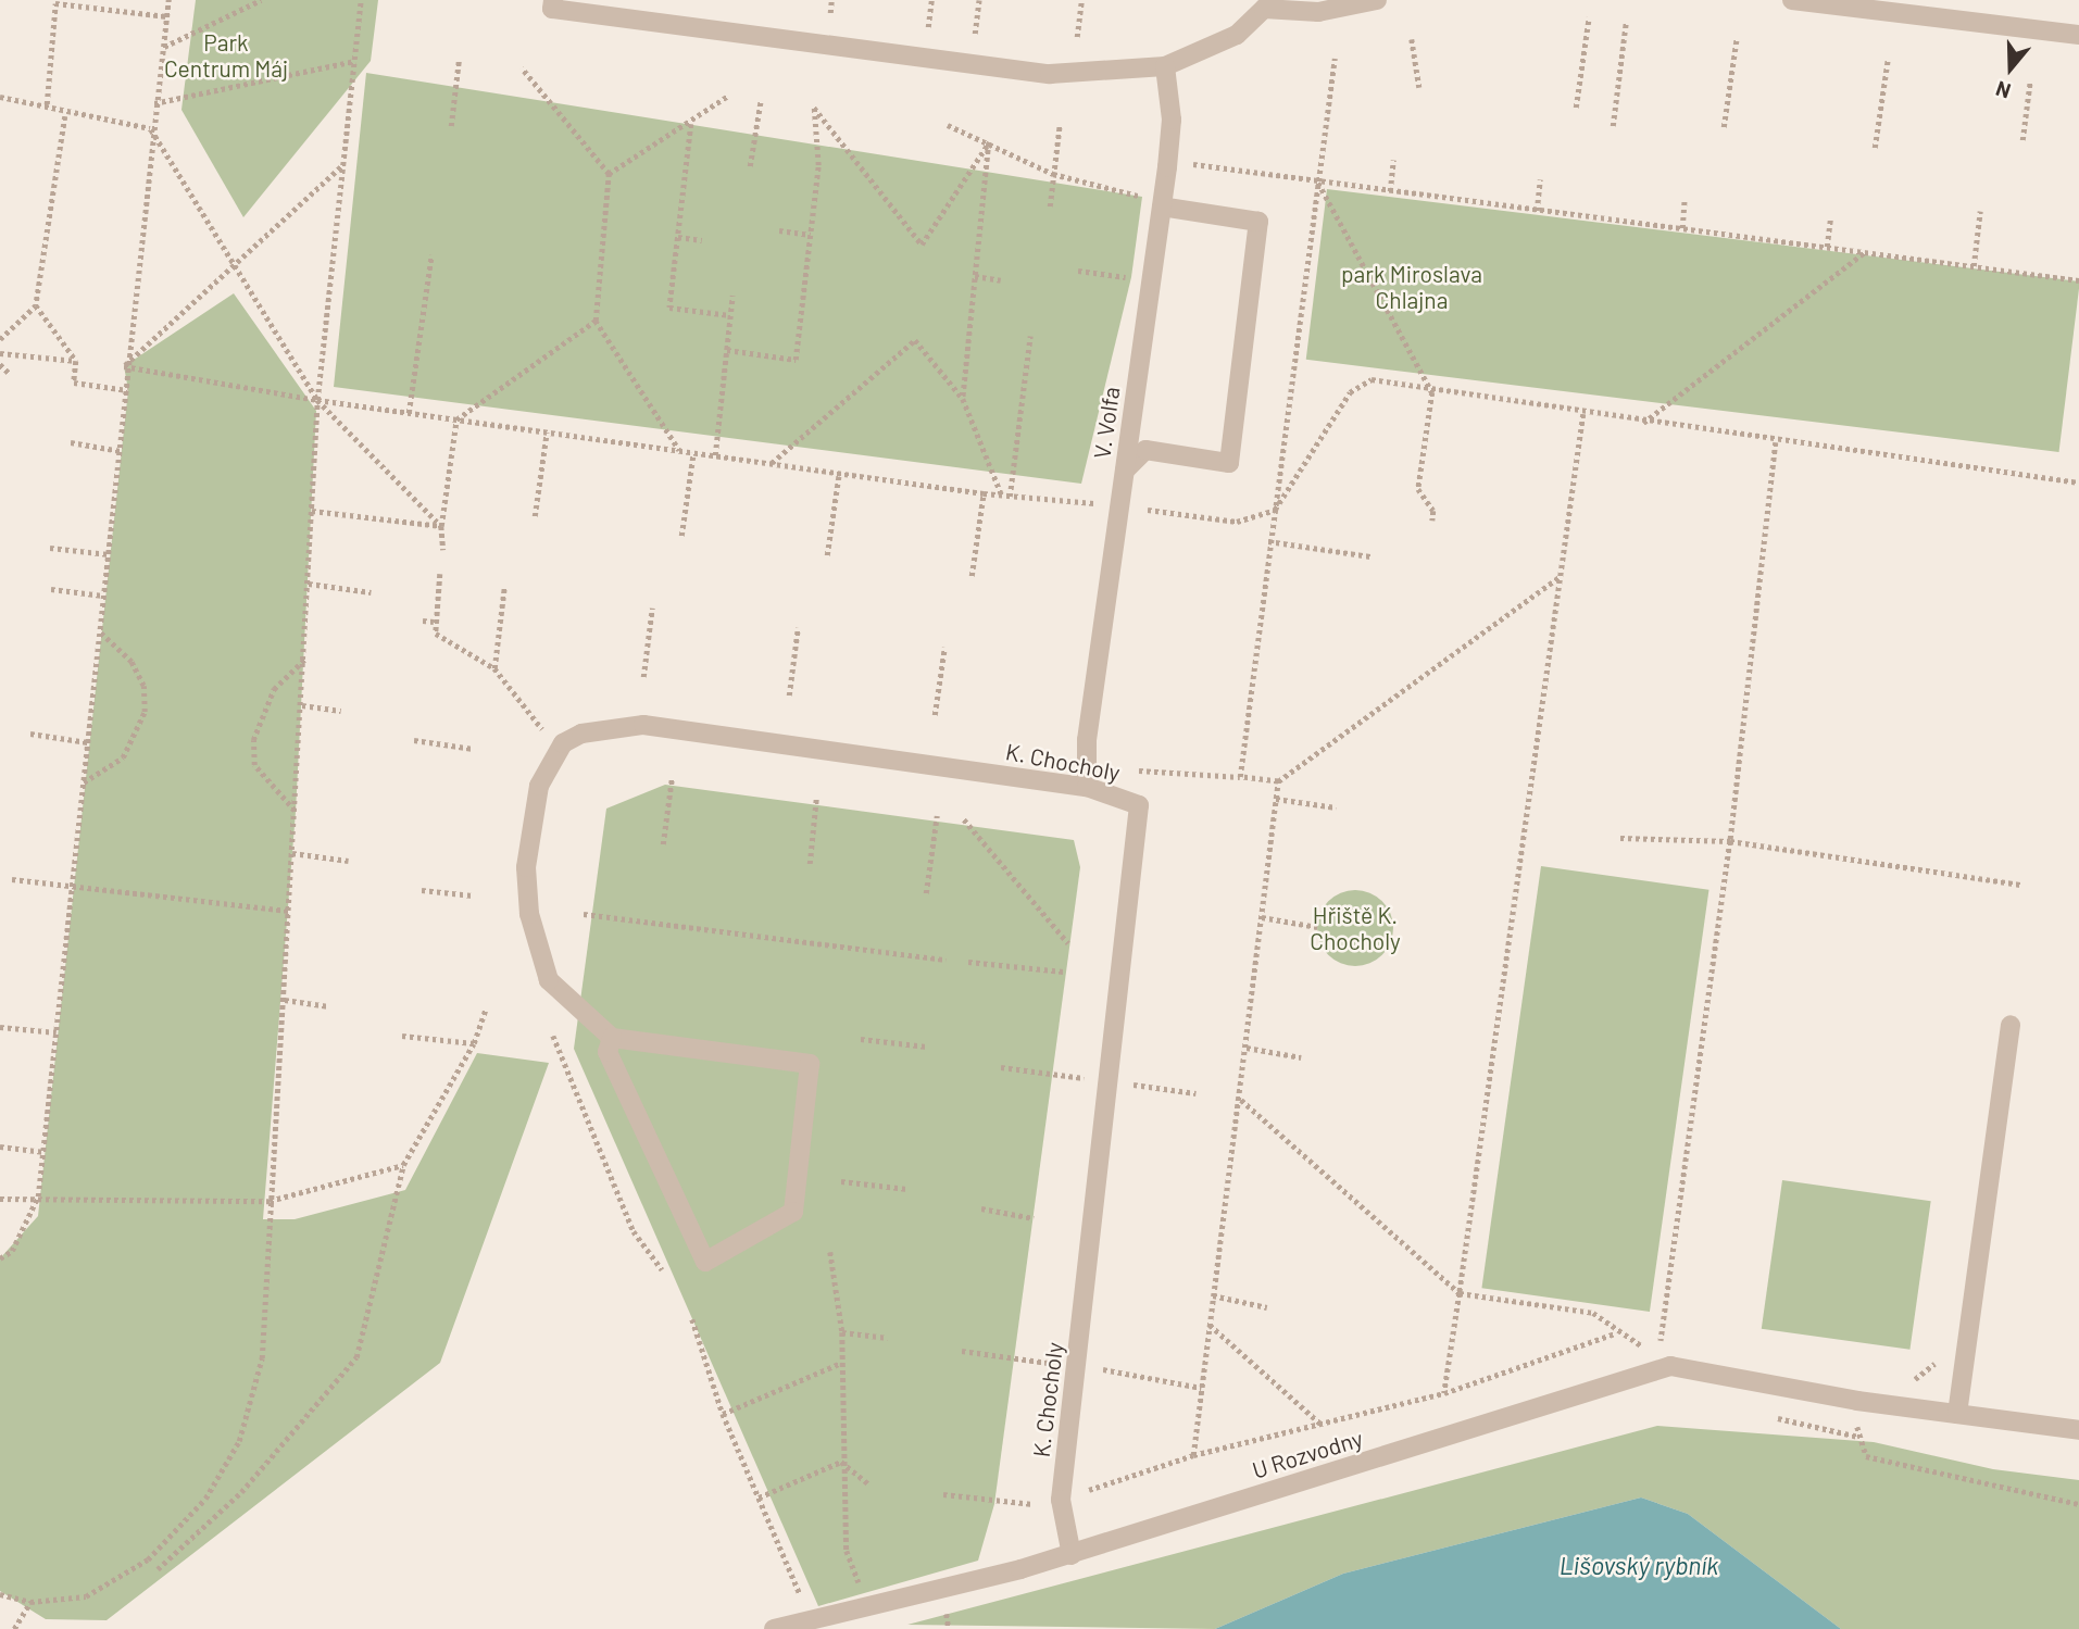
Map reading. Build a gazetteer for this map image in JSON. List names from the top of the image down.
{
  "streets": {
    "street": ["V. Volfa", "K. Chocholy", "U Rozvodny"]
  },
  "crossings": [
    ["V. Volfa", "K. Chocholy"],
    ["K. Chocholy", "U Rozvodny"]
  ],
  "water": ["Lišovský rybník"],
  "parks": ["Park Centrum Máj", "park Miroslava Chlajna", "Hřiště K. Chocholy"],
  "north": "bottom"
}
